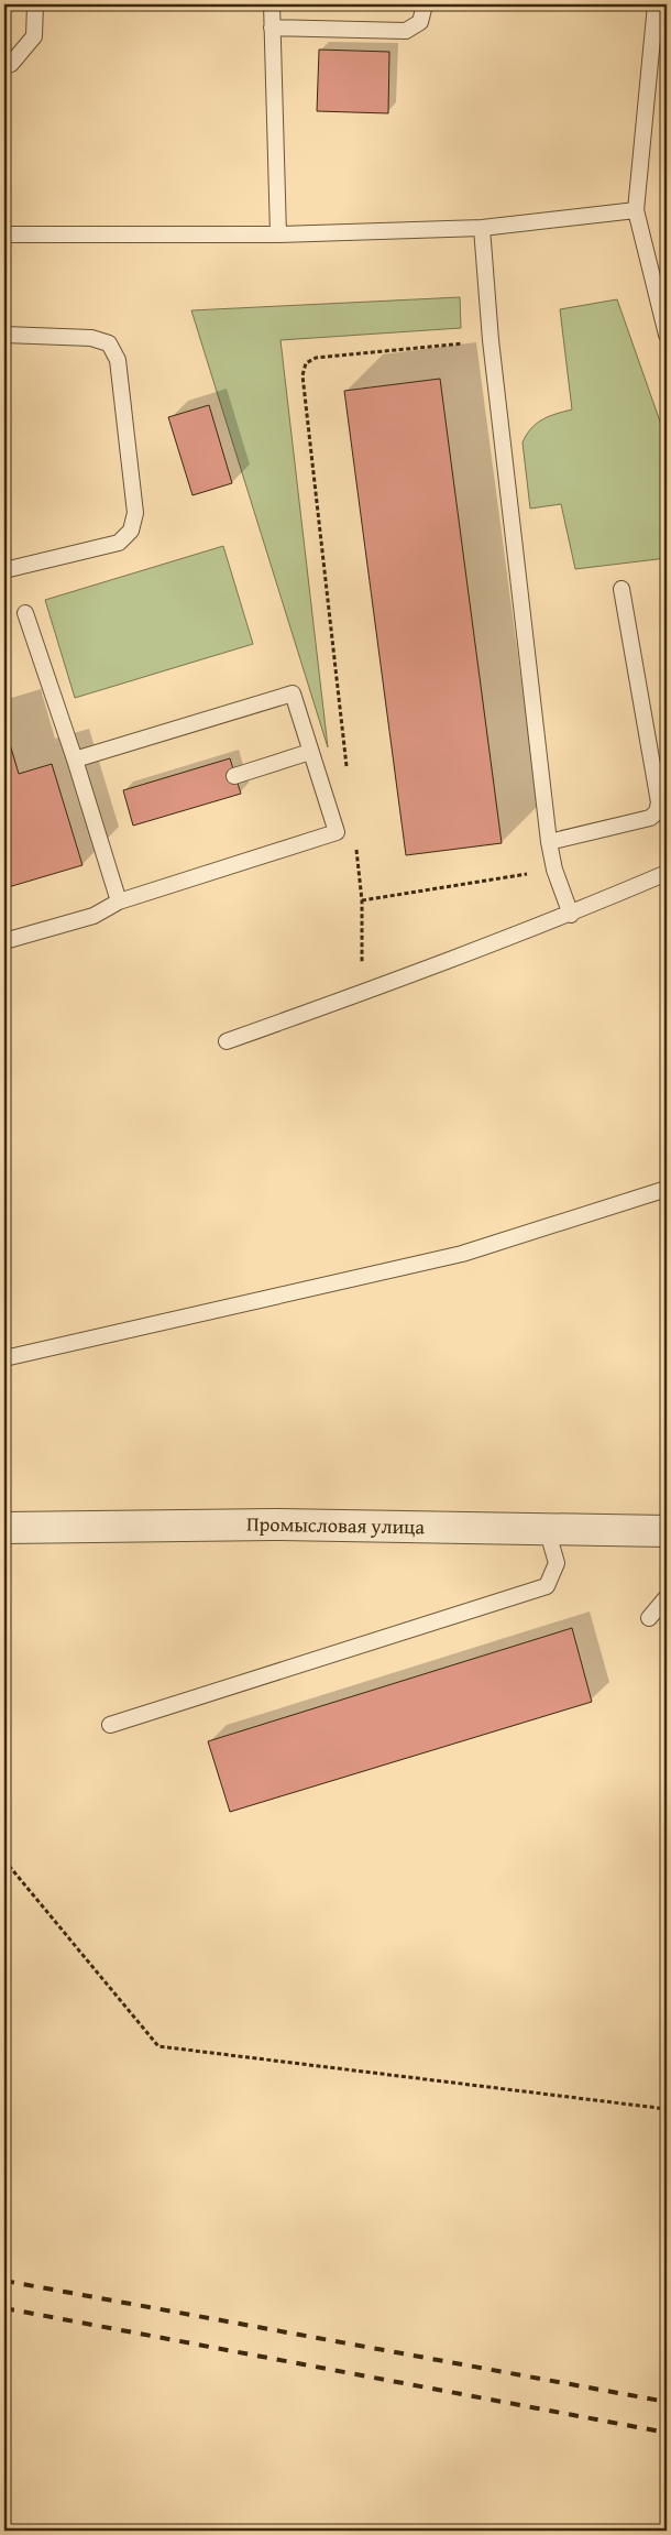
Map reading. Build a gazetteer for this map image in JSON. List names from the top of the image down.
{
  "streets": {
    "street": ["Промысловая улица"]
  }
}
